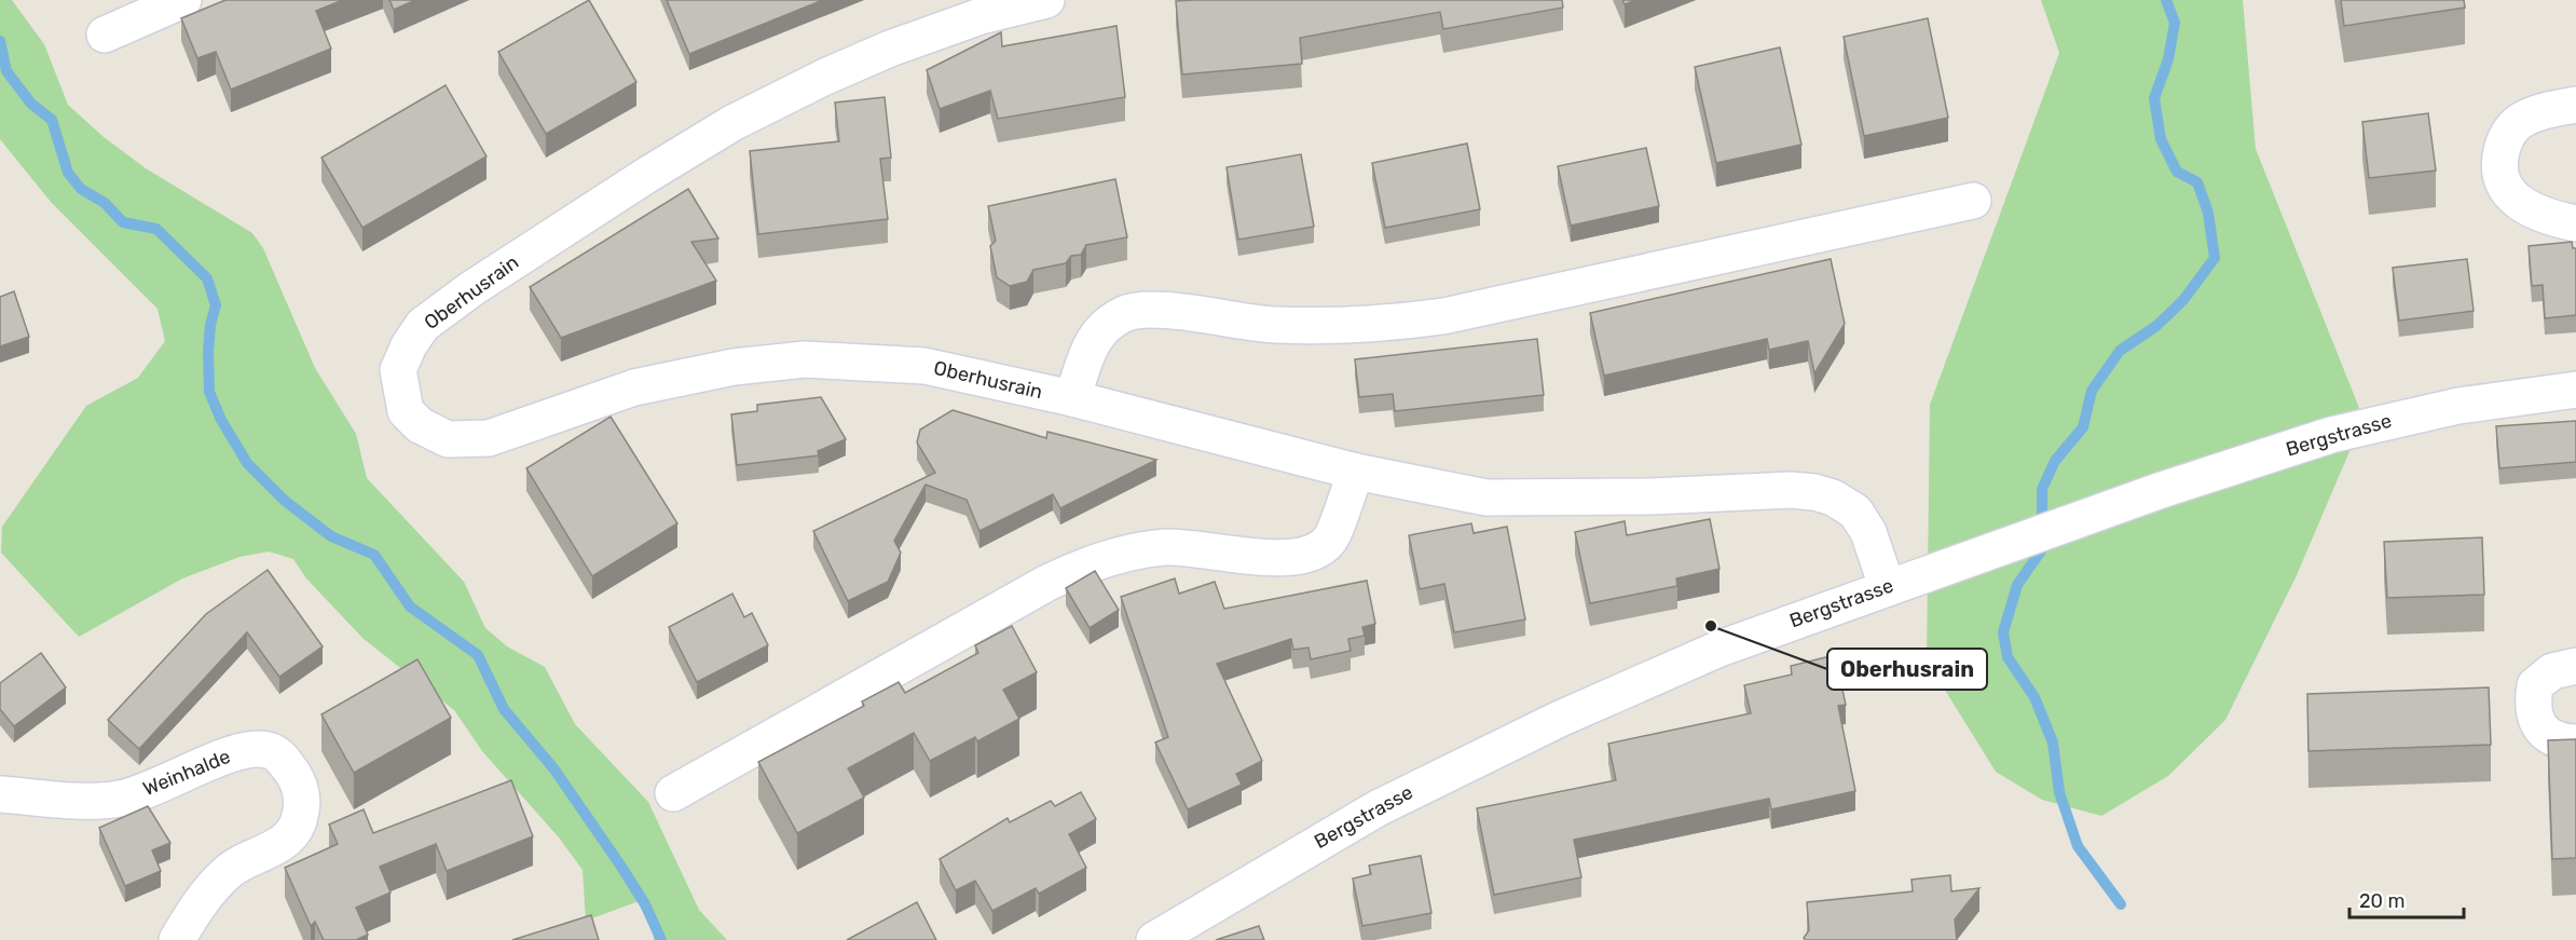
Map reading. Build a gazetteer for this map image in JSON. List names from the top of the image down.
{
  "streets": {
    "street": ["Oberhusrain", "Bergstrasse", "Weinhalde"]
  },
  "crossings": [
    ["Oberhusrain", "Bergstrasse"]
  ],
  "places": ["Oberhusrain"],
  "scale_bar": "20 m"
}
